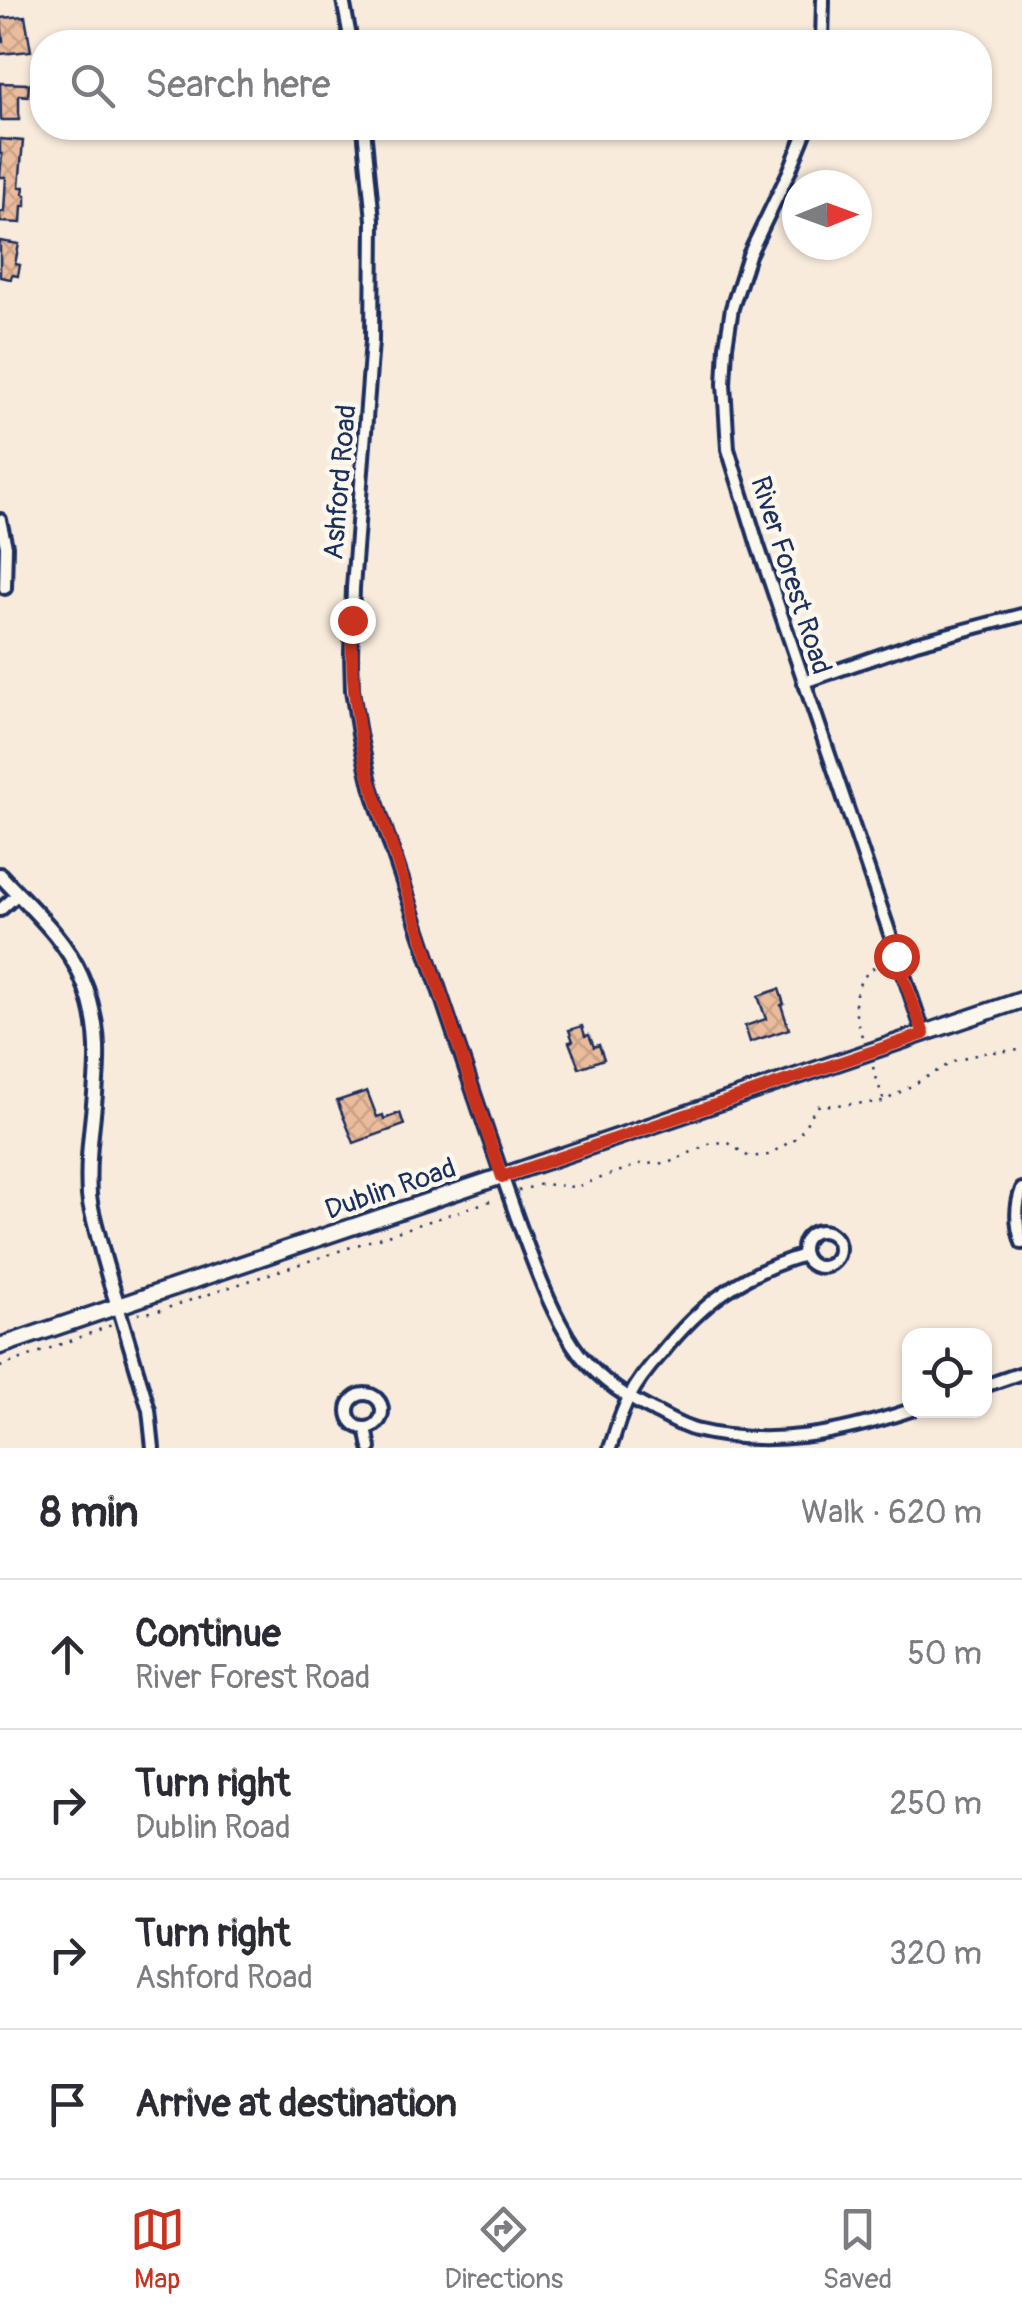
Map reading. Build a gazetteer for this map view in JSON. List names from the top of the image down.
{
  "streets": {
    "main road": ["Dublin Road"],
    "street": ["Ashford Road", "River Forest Road"]
  },
  "crossings": [
    ["Ashford Road", "Dublin Road"],
    ["River Forest Road", "Dublin Road"]
  ],
  "north": "right",
  "page": {
    "search": "Search here",
    "heading": ["8 min", "Walk · 620 m"],
    "list": [
      ["Continue", "River Forest Road", "50 m"],
      ["Turn right", "Dublin Road", "250 m"],
      ["Turn right", "Ashford Road", "320 m"],
      "Arrive at destination"
    ],
    "nav": ["Map", "Directions", "Saved"]
  }
}
